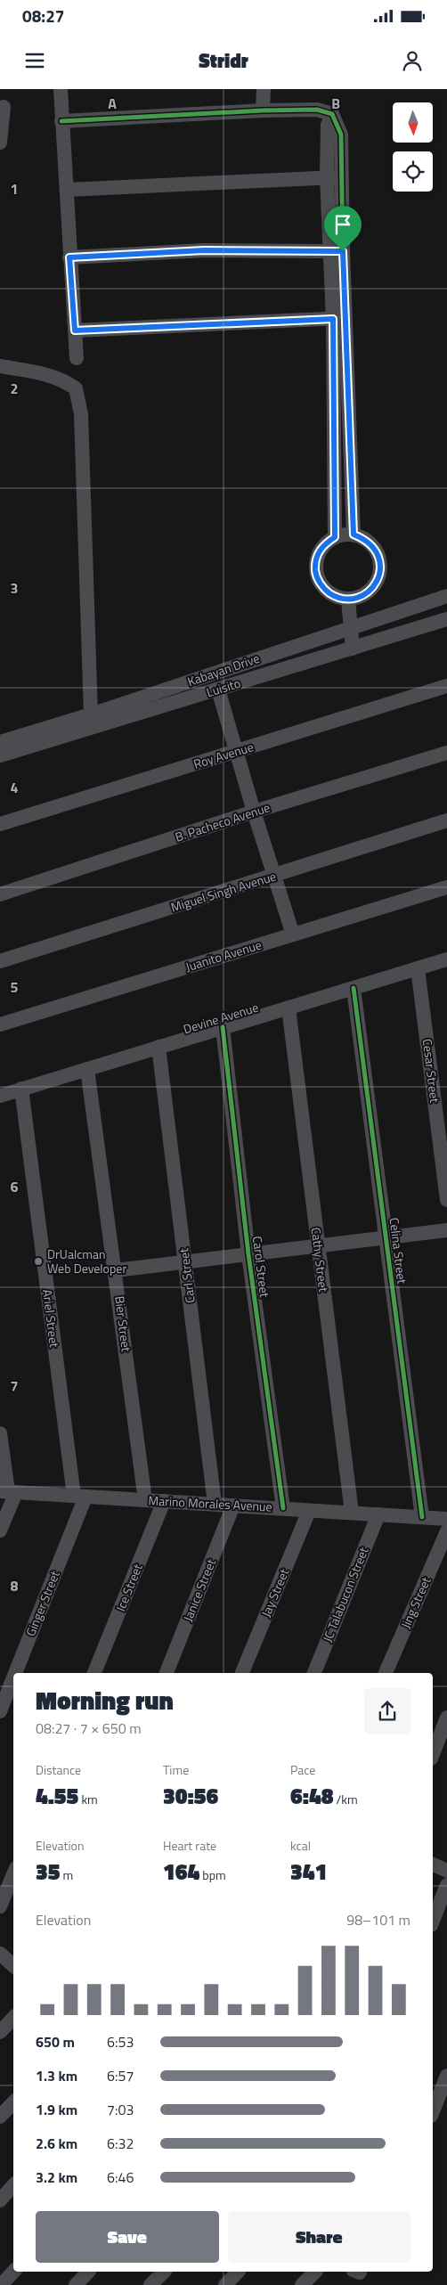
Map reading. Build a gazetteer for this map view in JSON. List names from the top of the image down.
{
  "streets": {
    "street": [
      "Kabayan Drive",
      "Luisito",
      "Roy Avenue",
      "B. Pacheco Avenue",
      "Miguel Singh Avenue",
      "Juanito Avenue",
      "Devine Avenue",
      "Cesar Street",
      "Celina Street",
      "Cathy Street",
      "Carol Street",
      "Carl Street",
      "Ariel Street",
      "Bier Street",
      "Marino Morales Avenue",
      "Ice Street",
      "Janice Street",
      "Jay Street",
      "JC Talabucon Street",
      "Jing Street",
      "Ginger Street"
    ]
  },
  "crossings": [
    ["Devine Avenue", "Cesar Street"],
    ["Devine Avenue", "Celina Street"],
    ["Devine Avenue", "Cathy Street"],
    ["Devine Avenue", "Carol Street"],
    ["Devine Avenue", "Carl Street"],
    ["Devine Avenue", "Ariel Street"],
    ["Devine Avenue", "Bier Street"],
    ["Celina Street", "Marino Morales Avenue"],
    ["Cathy Street", "Marino Morales Avenue"],
    ["Carol Street", "Marino Morales Avenue"],
    ["Carl Street", "Marino Morales Avenue"],
    ["Ariel Street", "Marino Morales Avenue"],
    ["Ariel Street", "Ginger Street"],
    ["Bier Street", "Marino Morales Avenue"],
    ["Marino Morales Avenue", "Ice Street"],
    ["Marino Morales Avenue", "Janice Street"],
    ["Marino Morales Avenue", "Jay Street"],
    ["Marino Morales Avenue", "JC Talabucon Street"],
    ["Marino Morales Avenue", "Ginger Street"]
  ],
  "places": ["DrUalcman Web Developer"],
  "north": "bottom",
  "page": {
    "status": "08:27",
    "header": "Stridr",
    "heading": ["Morning run", "08:27 · 7 × 650 m"],
    "stats": [
      ["Distance", "4.55 km"],
      ["Time", "30:56"],
      ["Pace", "6:48 /km"],
      ["Elevation", "35 m"],
      ["Heart rate", "164 bpm"],
      ["kcal", "341"]
    ],
    "chart": ["Elevation", "98–101 m"],
    "list": [
      {
        "name": "650 m",
        "note": "6:53"
      },
      {
        "name": "1.3 km",
        "note": "6:57"
      },
      {
        "name": "1.9 km",
        "note": "7:03"
      },
      {
        "name": "2.6 km",
        "note": "6:32"
      },
      {
        "name": "3.2 km",
        "note": "6:46"
      }
    ],
    "buttons": ["Save", "Share"]
  },
  "grid": {
    "columns": ["A", "B"],
    "rows": [
      "1",
      "2",
      "3",
      "4",
      "5",
      "6",
      "7",
      "8"
    ]
  }
}
